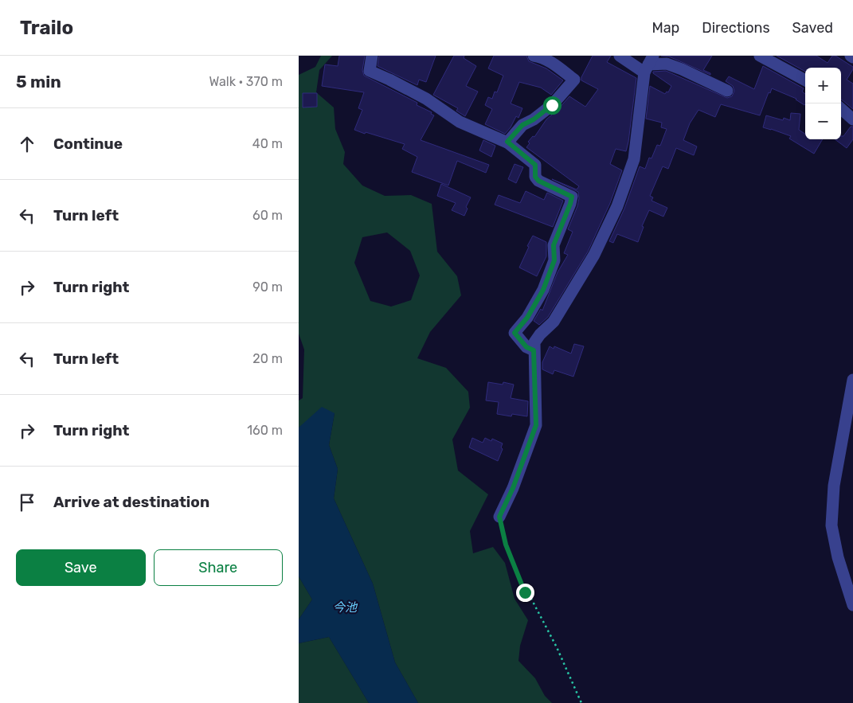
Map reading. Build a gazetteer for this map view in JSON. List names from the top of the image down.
{
  "water": ["今池"],
  "page": {
    "header": "Trailo",
    "nav": ["Map", "Directions", "Saved"],
    "heading": ["5 min", "Walk · 370 m"],
    "map_buttons": ["+", "−"],
    "list": [
      ["Continue", "40 m"],
      ["Turn left", "60 m"],
      ["Turn right", "90 m"],
      ["Turn left", "20 m"],
      ["Turn right", "160 m"],
      "Arrive at destination"
    ],
    "buttons": ["Save", "Share"]
  }
}
